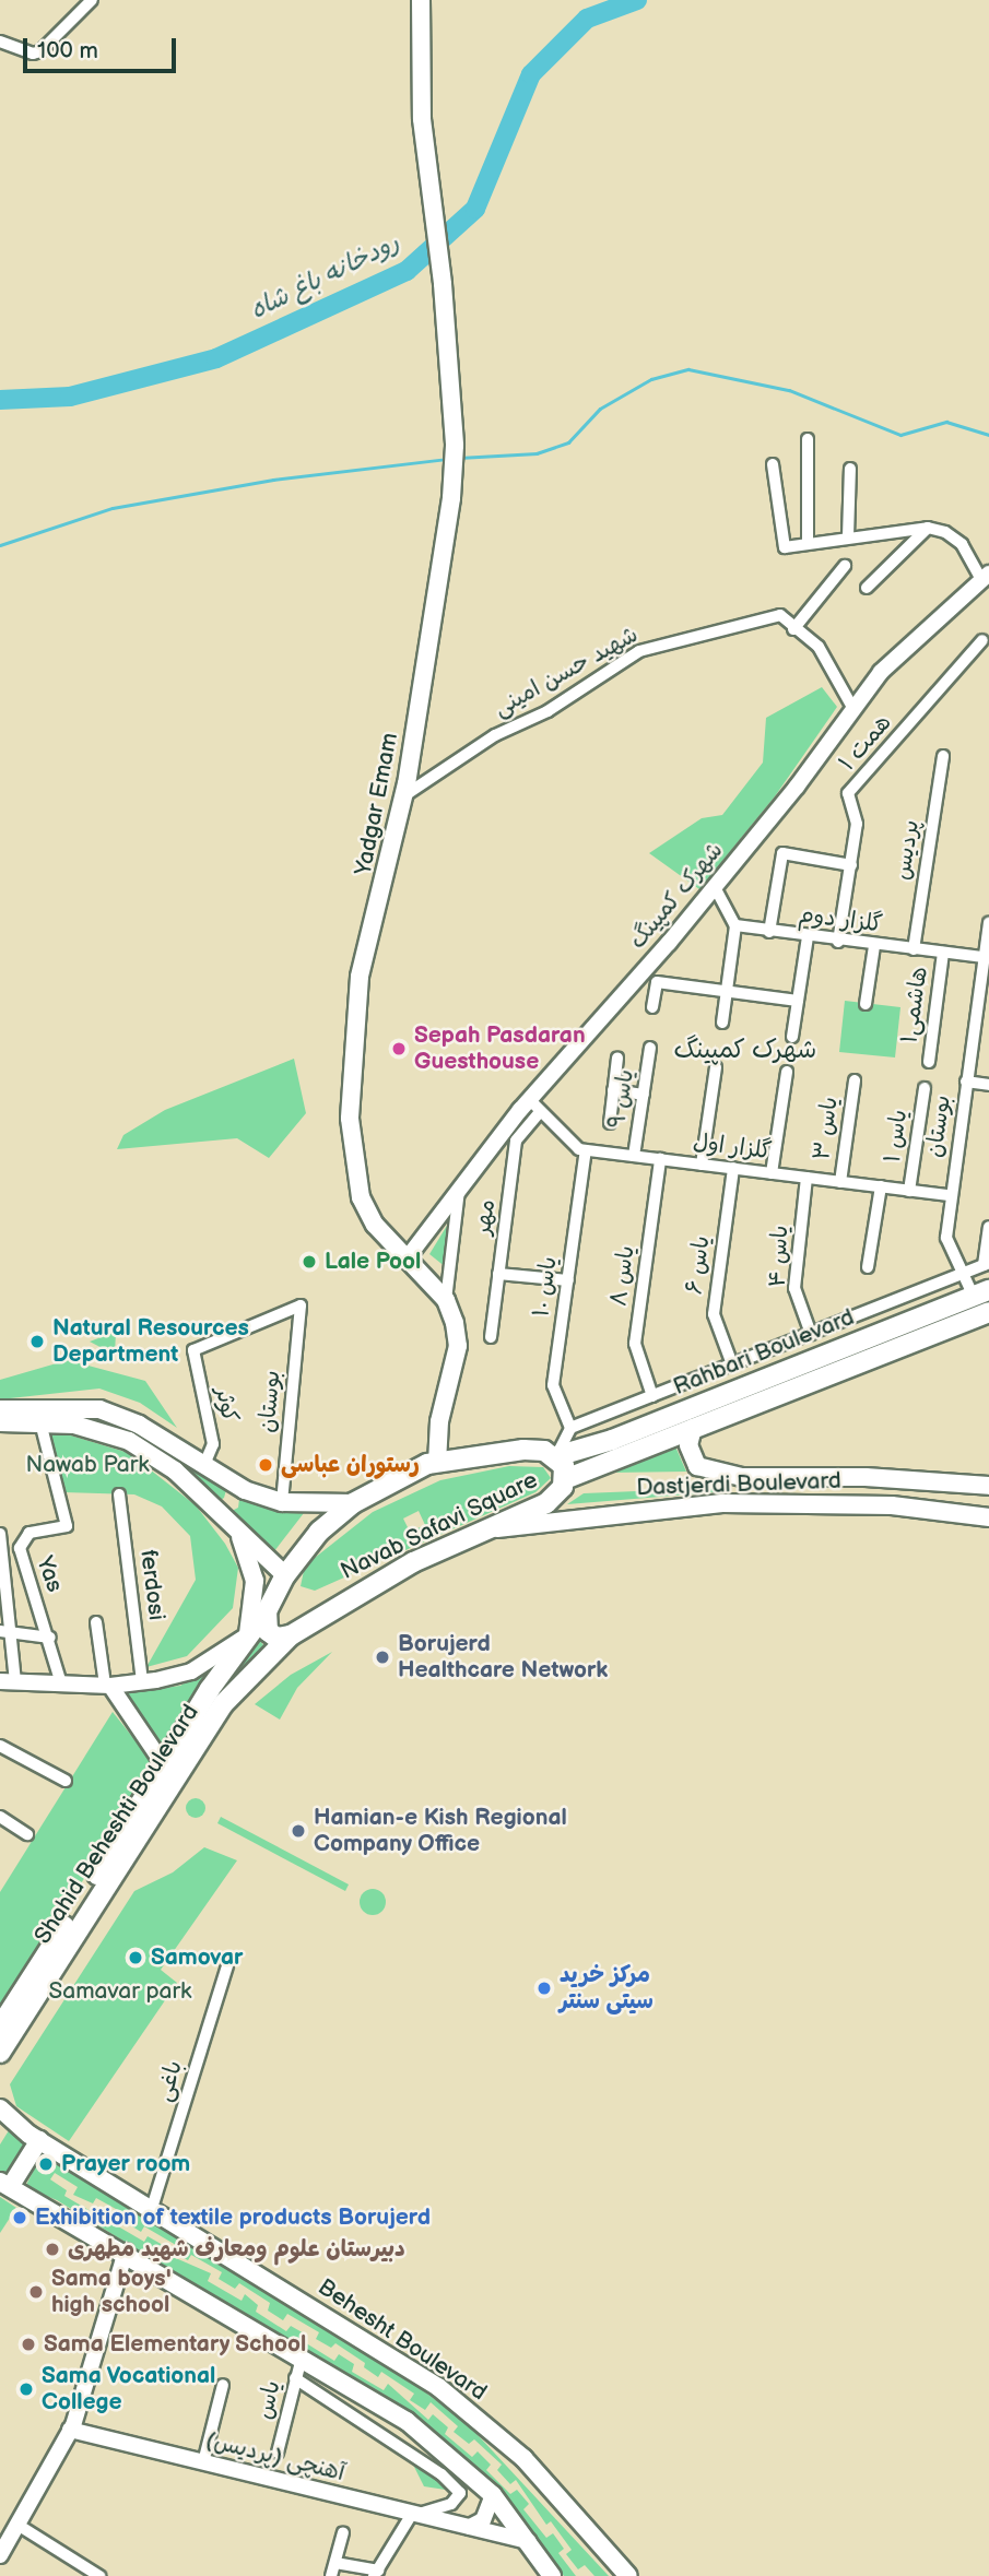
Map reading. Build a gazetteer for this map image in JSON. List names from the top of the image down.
{
  "streets": {
    "main road": [
      "Yadgar Emam",
      "Rahbari Boulevard",
      "Dastjerdi Boulevard",
      "Navab Safavi Square",
      "Shahid Beheshti Boulevard",
      "Behesht Boulevard"
    ],
    "street": [
      "شهید حسن امینی",
      "همت ۱",
      "پردیس",
      "شهرک کمپینگ",
      "گلزار دوم",
      "هاشمی۱",
      "یاس ۹",
      "بوستان",
      "یاس ۳",
      "یاس ۱",
      "گلزار اول",
      "مهر",
      "یاس ۴",
      "یاس ۶",
      "یاس ۸",
      "یاس ۱۰",
      "کوثر",
      "Yas",
      "ferdosi",
      "باغی",
      "یاس",
      "آهنچی (پردیس)"
    ]
  },
  "crossings": [
    ["شهید حسن امینی", "Yadgar Emam"],
    ["شهید حسن امینی", "شهرک کمپینگ"],
    ["همت ۱", "گلزار دوم"],
    ["Yadgar Emam", "شهرک کمپینگ"],
    ["Yadgar Emam", "Navab Safavi Square"],
    ["پردیس", "گلزار دوم"],
    ["شهرک کمپینگ", "مهر"],
    ["گلزار دوم", "هاشمی۱"],
    ["گلزار دوم", "بوستان"],
    ["یاس ۹", "گلزار اول"],
    ["بوستان", "گلزار اول"],
    ["بوستان", "Rahbari Boulevard"],
    ["بوستان", "کوثر"],
    ["یاس ۳", "گلزار اول"],
    ["یاس ۱", "گلزار اول"],
    ["گلزار اول", "یاس ۴"],
    ["گلزار اول", "یاس ۶"],
    ["گلزار اول", "یاس ۸"],
    ["گلزار اول", "یاس ۱۰"],
    ["Rahbari Boulevard", "Dastjerdi Boulevard"],
    ["Rahbari Boulevard", "Navab Safavi Square"],
    ["Dastjerdi Boulevard", "Navab Safavi Square"],
    ["Navab Safavi Square", "Shahid Beheshti Boulevard"],
    ["باغی", "Behesht Boulevard"]
  ],
  "districts": ["شهرک کمپینگ"],
  "water": ["رودخانه باغ شاه"],
  "parks": ["Nawab Park", "Samavar park"],
  "places": [
    "Sepah Pasdaran Guesthouse",
    "Lale Pool",
    "Natural Resources Department",
    "رستوران عباسی",
    "Borujerd Healthcare Network",
    "Hamian-e Kish Regional Company Office",
    "Samovar",
    "مرکز خرید سیتی سنتر",
    "Prayer room",
    "Exhibition of textile products Borujerd",
    "دبیرستان علوم ومعارف شهید مطهری",
    "Sama boys' high school",
    "Sama Elementary School",
    "Sama Vocational College"
  ],
  "scale_bar": "100 m"
}
